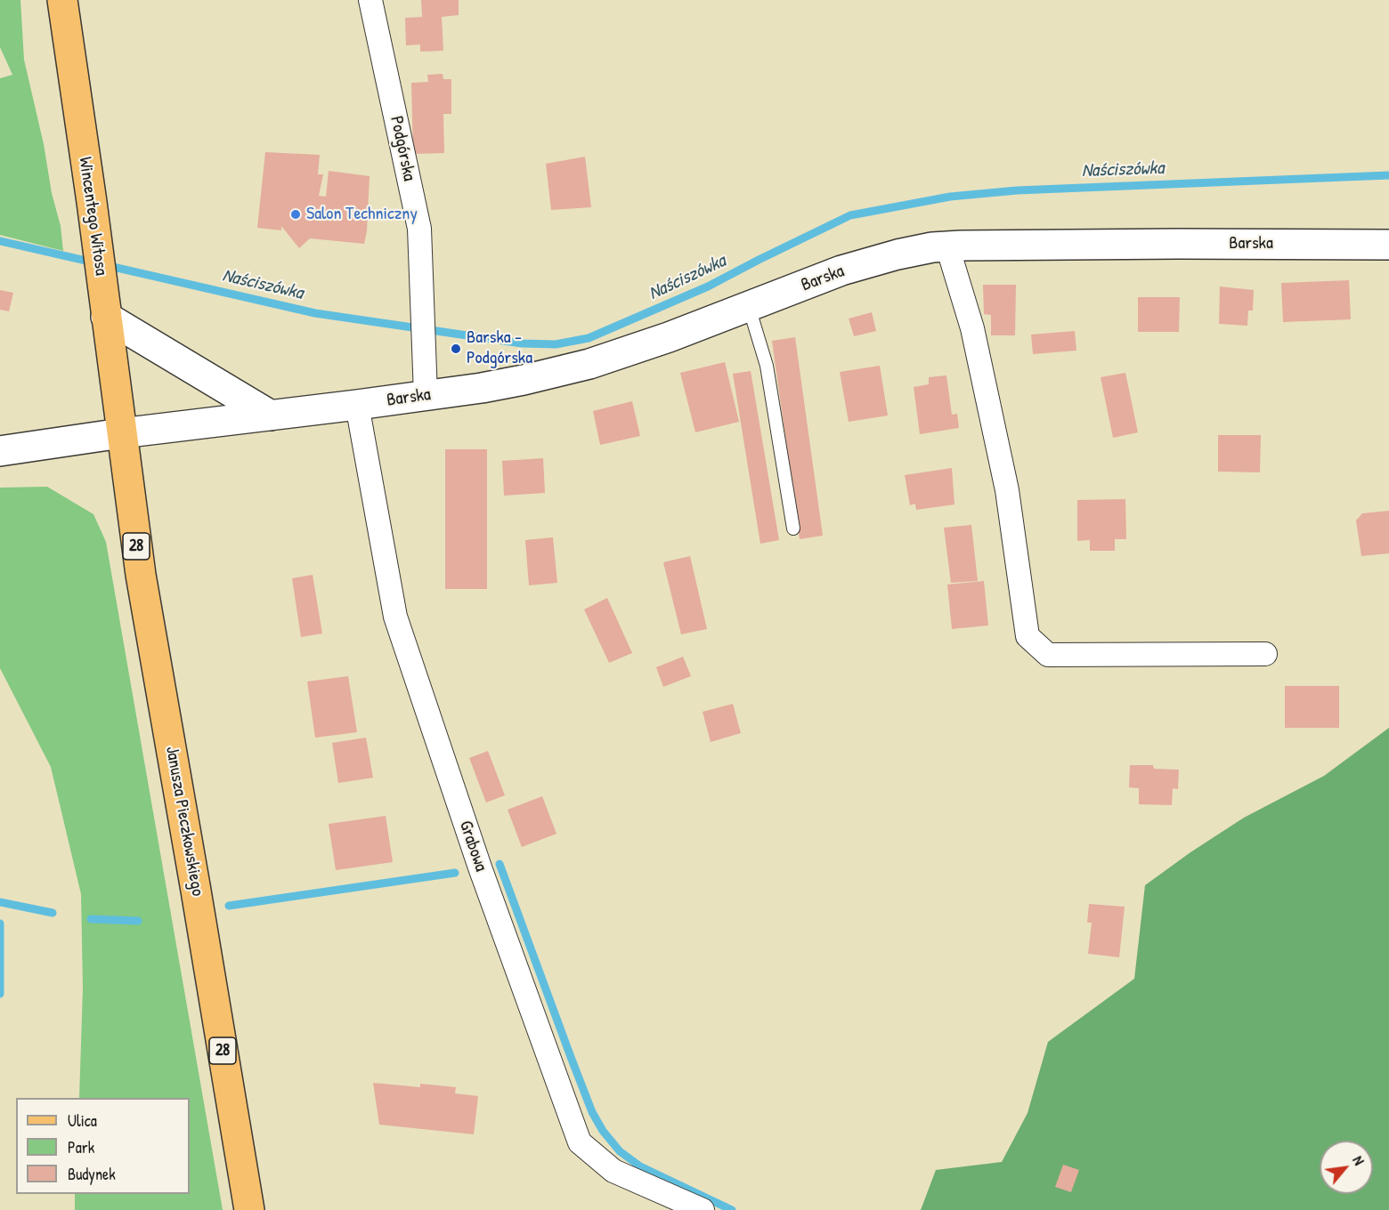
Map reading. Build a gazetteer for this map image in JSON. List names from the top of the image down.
{
  "streets": {
    "main road": ["Wincentego Witosa", "28", "Janusza Pieczkowskiego"],
    "street": ["Podgórska", "Barska", "Grabowa"]
  },
  "crossings": [
    ["Podgórska", "Barska"],
    ["Wincentego Witosa", "Barska"],
    ["Wincentego Witosa", "Janusza Pieczkowskiego"],
    ["Barska", "Janusza Pieczkowskiego"],
    ["Barska", "Grabowa"]
  ],
  "water": ["Naściszówka"],
  "places": ["Salon Techniczny", "Barska - Podgórska"],
  "legend": ["Ulica", "Park", "Budynek"],
  "north": "top right"
}
